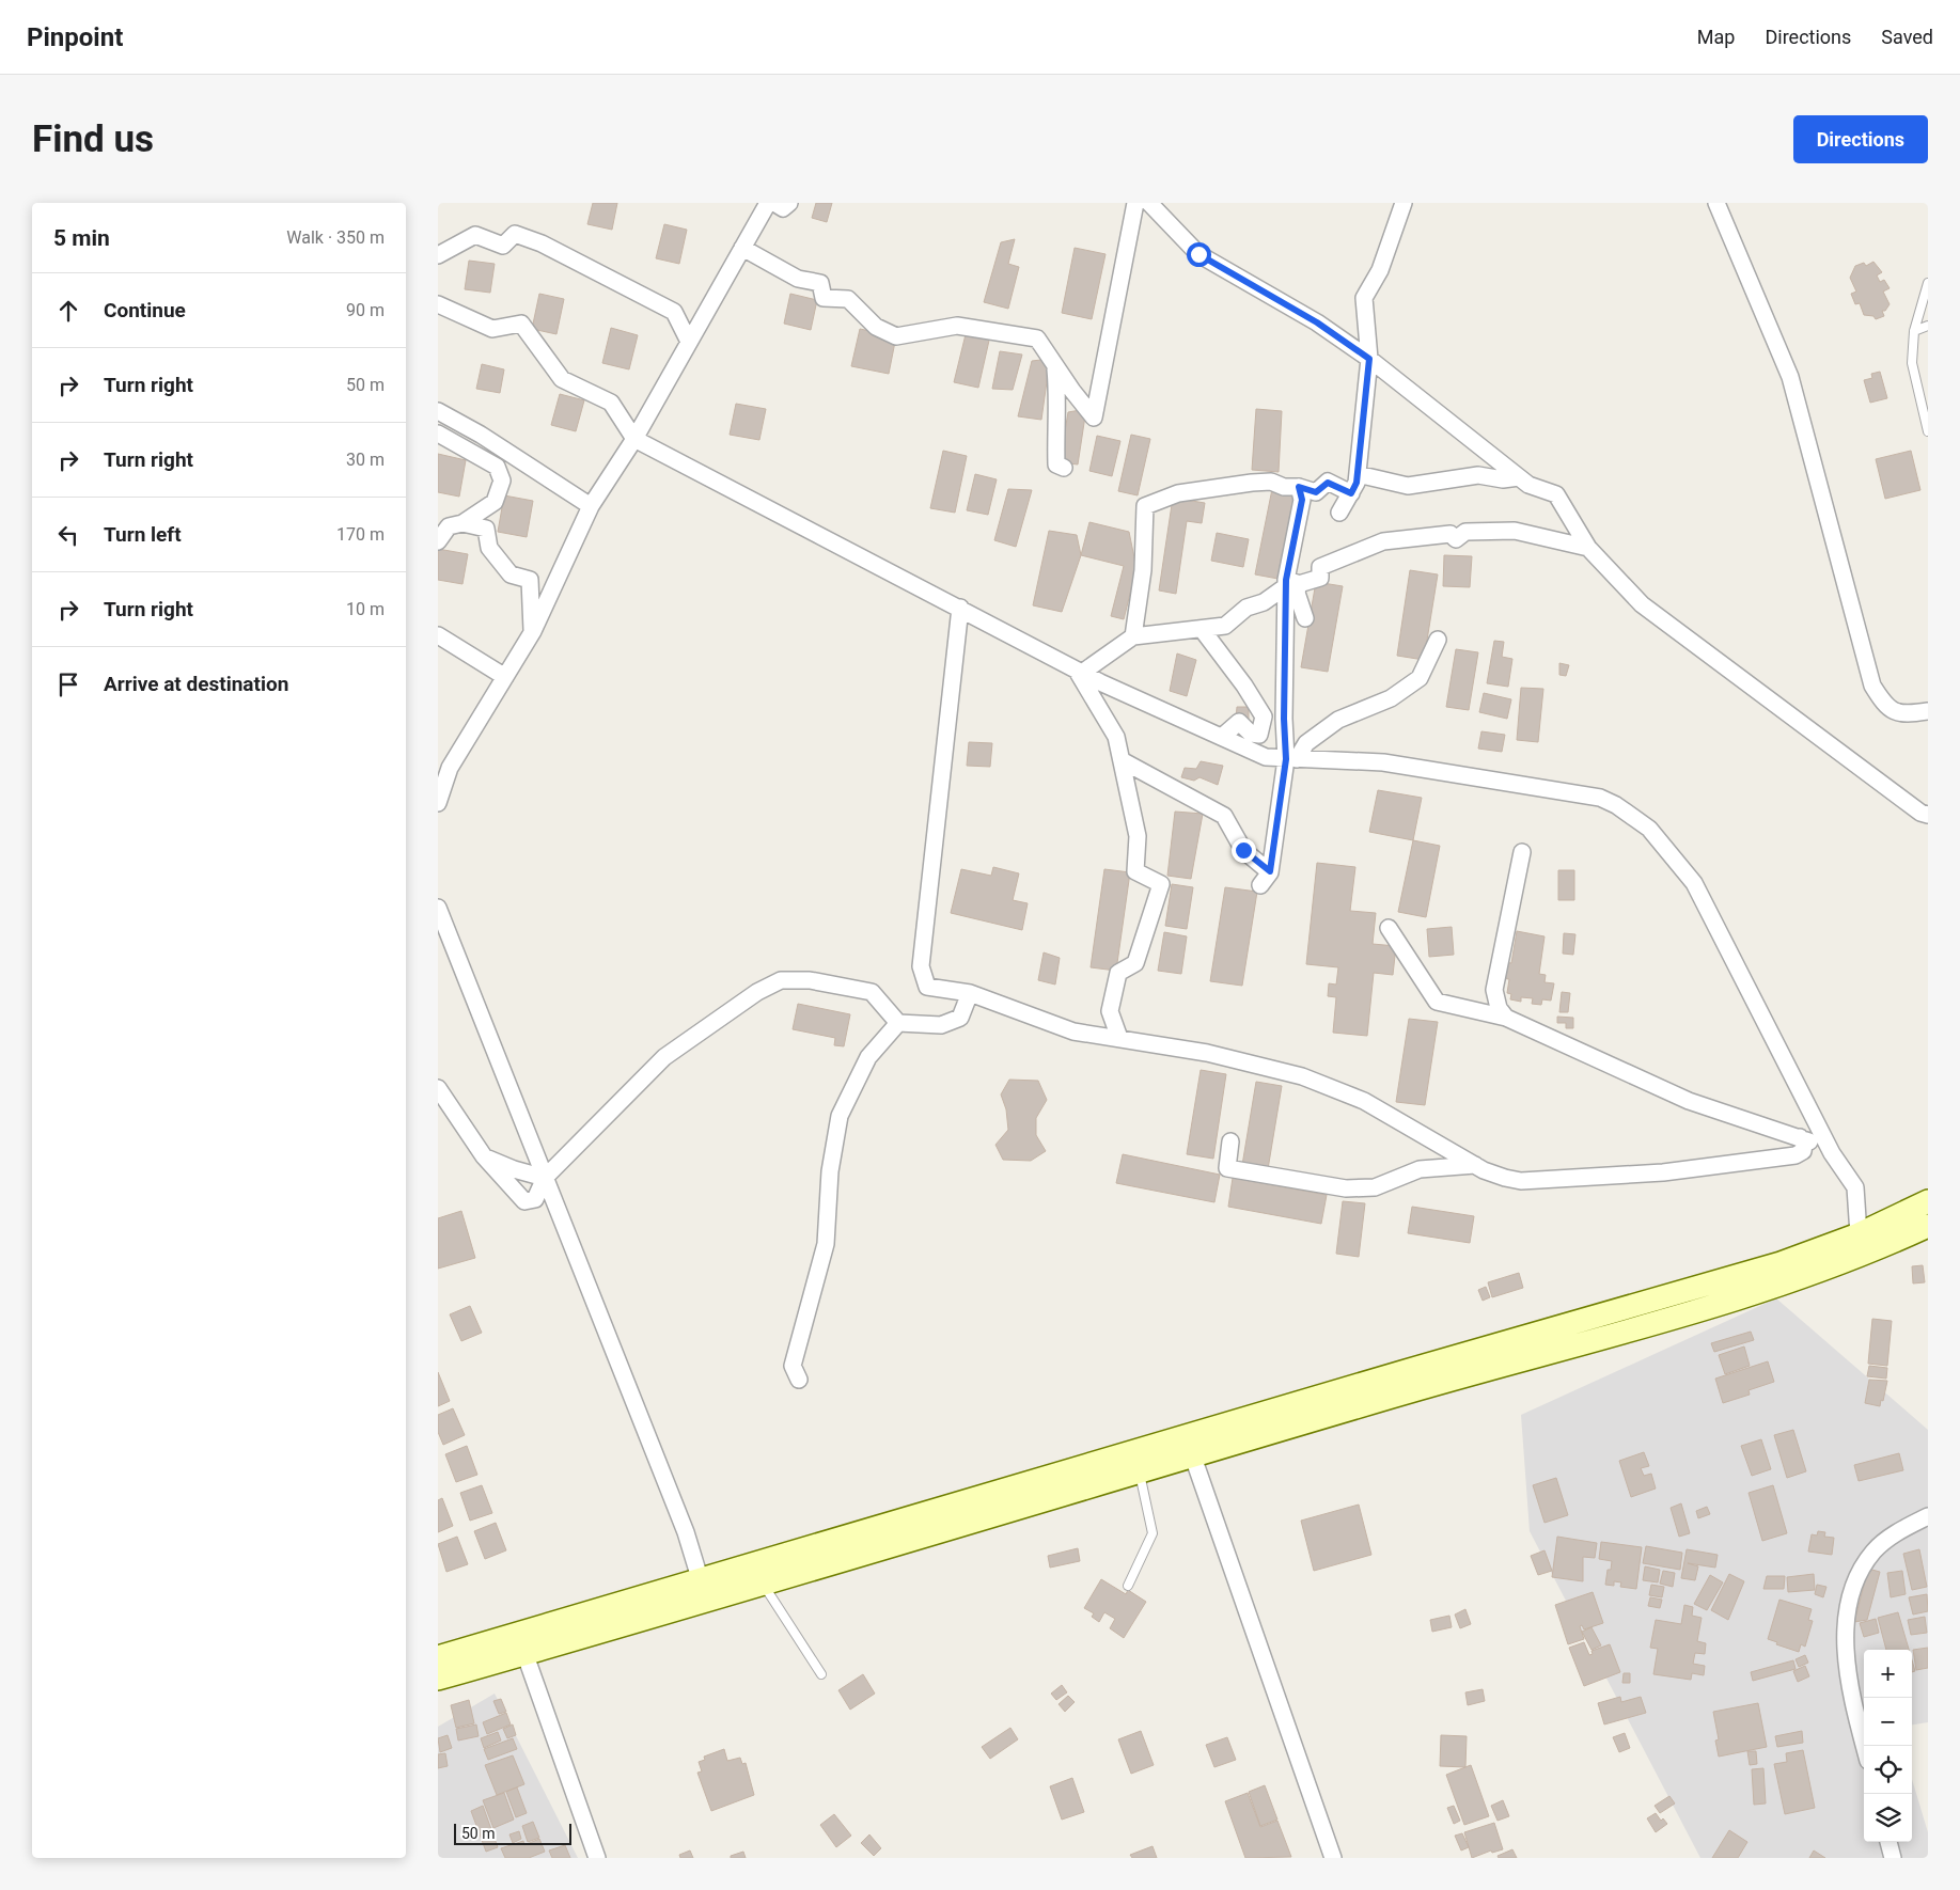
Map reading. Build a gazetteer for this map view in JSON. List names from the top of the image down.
{
  "scale_bar": "50 m",
  "page": {
    "header": "Pinpoint",
    "nav": ["Map", "Directions", "Saved"],
    "buttons": "Directions",
    "title": "Find us",
    "heading": ["5 min", "Walk · 350 m"],
    "list": [
      ["Continue", "90 m"],
      ["Turn right", "50 m"],
      ["Turn right", "30 m"],
      ["Turn left", "170 m"],
      ["Turn right", "10 m"],
      "Arrive at destination"
    ],
    "map_buttons": ["+", "−"],
    "scale": "50 m"
  }
}
